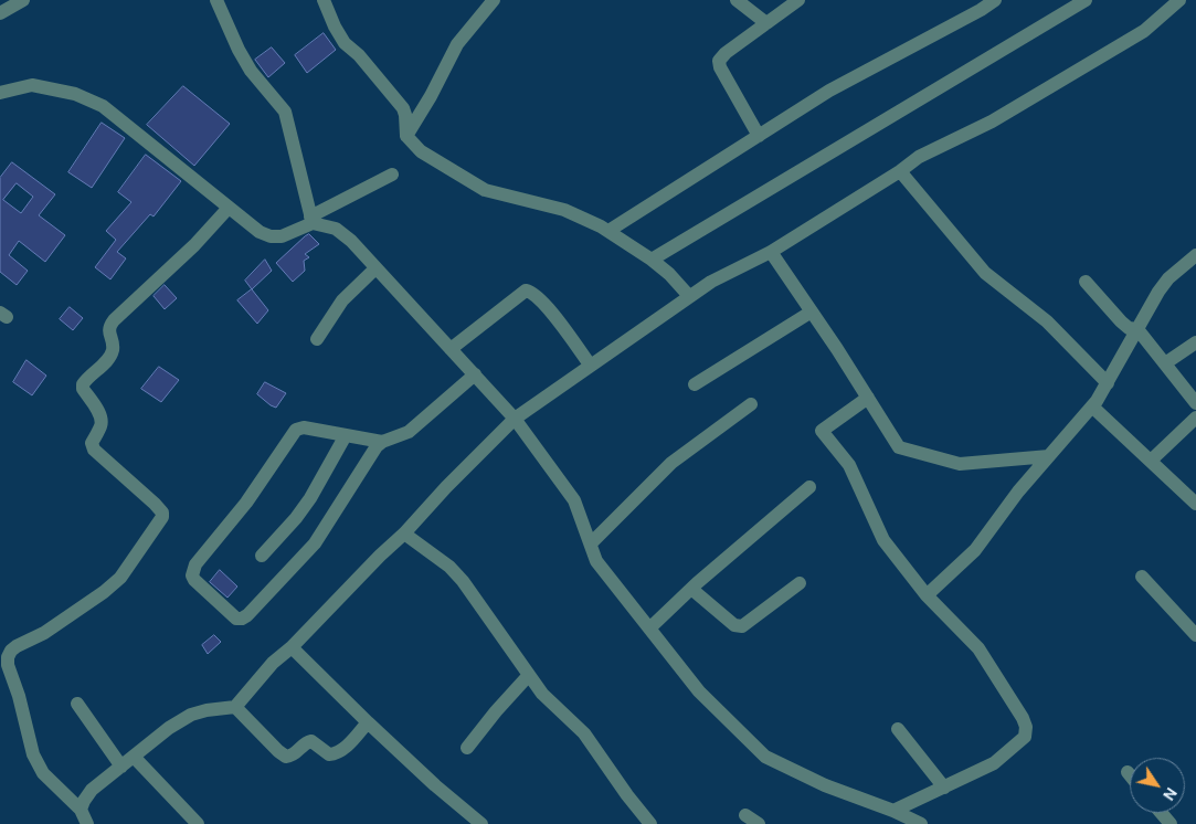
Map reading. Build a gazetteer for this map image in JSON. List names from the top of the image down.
{
  "north": "bottom right"
}
